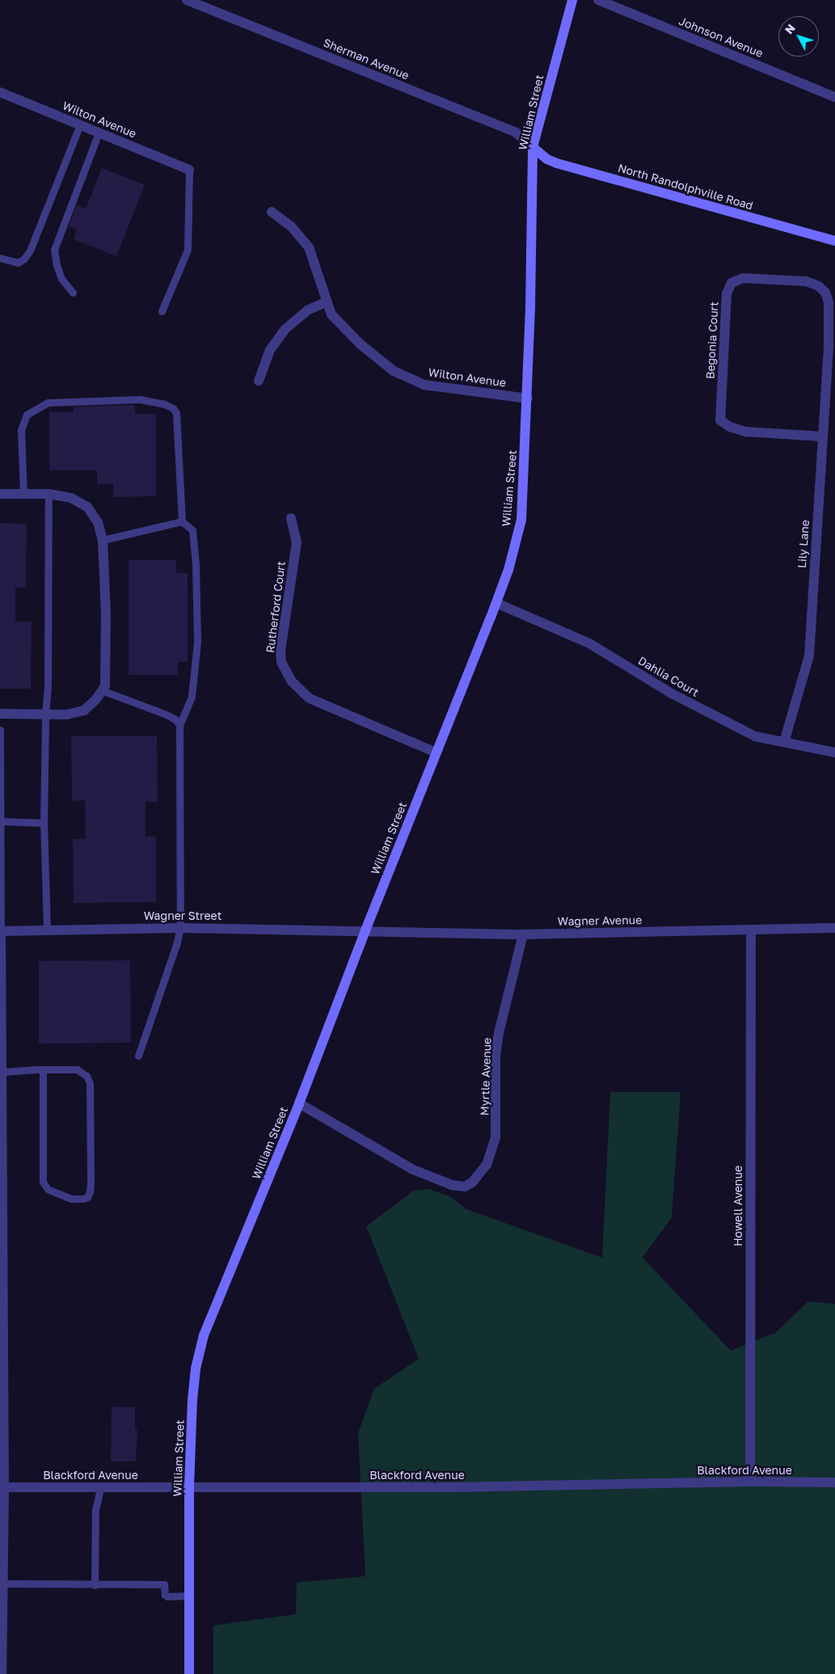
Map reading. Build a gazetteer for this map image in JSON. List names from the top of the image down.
{
  "streets": {
    "main road": ["William Street", "North Randolphville Road"],
    "street": [
      "Johnson Avenue",
      "Sherman Avenue",
      "Wilton Avenue",
      "Begonia Court",
      "Lily Lane",
      "Rutherford Court",
      "Dahlia Court",
      "Wagner Street",
      "Wagner Avenue",
      "Myrtle Avenue",
      "Howell Avenue",
      "Blackford Avenue"
    ]
  },
  "crossings": [
    ["Sherman Avenue", "William Street"],
    ["Sherman Avenue", "North Randolphville Road"],
    ["William Street", "Wilton Avenue"],
    ["William Street", "North Randolphville Road"],
    ["William Street", "Rutherford Court"],
    ["William Street", "Dahlia Court"],
    ["William Street", "Wagner Street"],
    ["William Street", "Wagner Avenue"],
    ["William Street", "Myrtle Avenue"],
    ["William Street", "Blackford Avenue"],
    ["Begonia Court", "Lily Lane"],
    ["Lily Lane", "Dahlia Court"],
    ["Wagner Street", "Wagner Avenue"],
    ["Wagner Avenue", "Myrtle Avenue"],
    ["Wagner Avenue", "Howell Avenue"],
    ["Howell Avenue", "Blackford Avenue"]
  ],
  "north": "top left"
}
